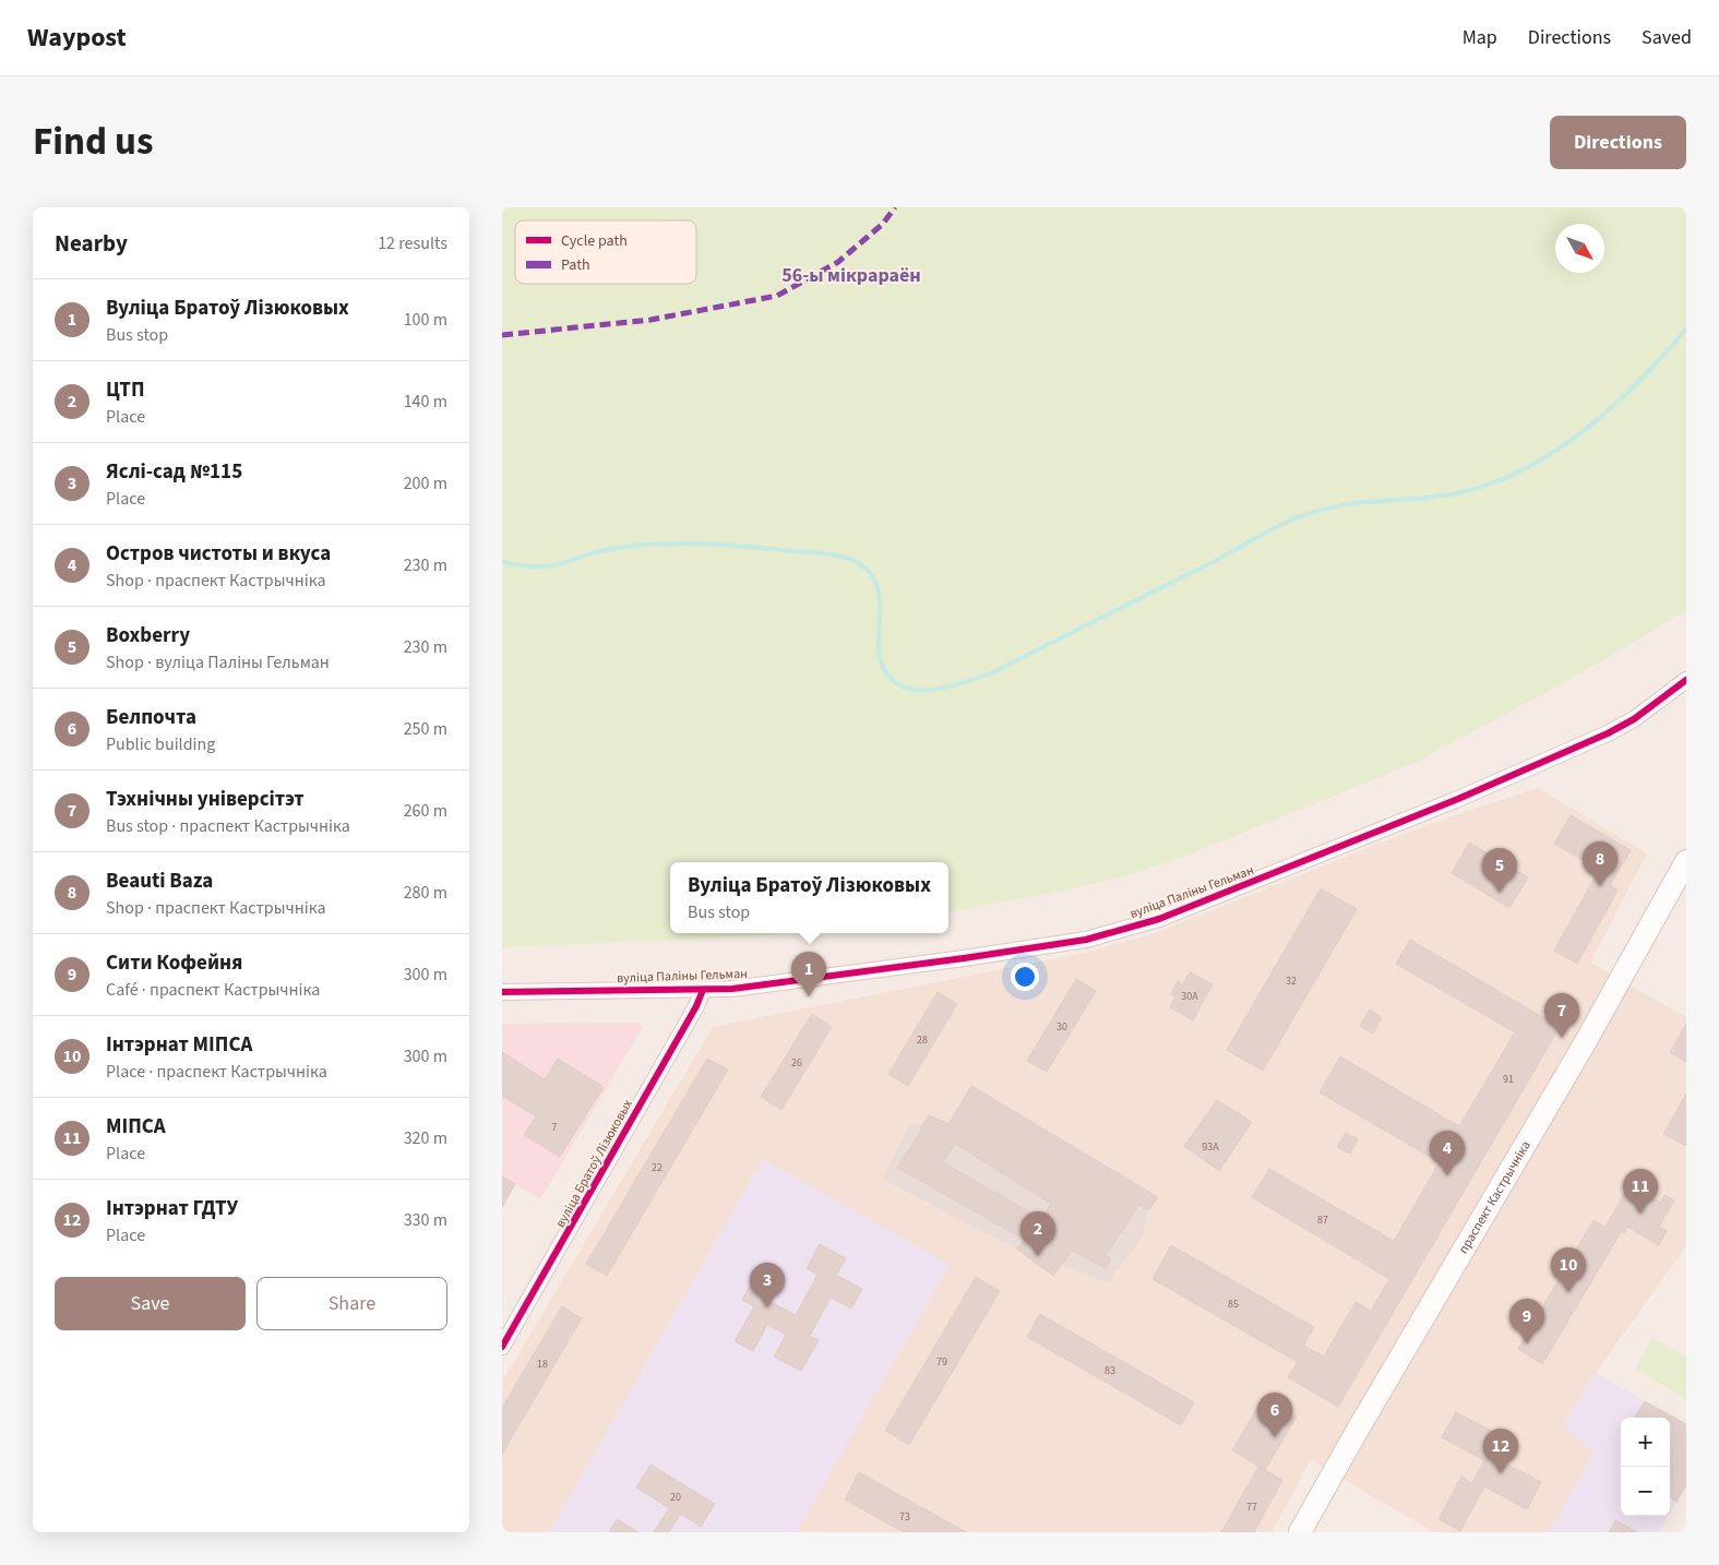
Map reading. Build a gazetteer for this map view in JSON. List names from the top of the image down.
{
  "streets": {
    "main road": ["праспект Кастрычніка"],
    "street": ["вуліца Паліны Гельман", "вуліца Братоў Лізюковых"]
  },
  "crossings": [
    ["вуліца Паліны Гельман", "вуліца Братоў Лізюковых"]
  ],
  "districts": ["56-ы мікрараён"],
  "house_numbers": [
    "32",
    "30А",
    "30",
    "28",
    "26",
    "91",
    "7",
    "93А",
    "22",
    "87",
    "85",
    "79",
    "18",
    "83",
    "20",
    "77",
    "73"
  ],
  "legend": ["Cycle path", "Path"],
  "north": "bottom right",
  "page": {
    "header": "Waypost",
    "nav": ["Map", "Directions", "Saved"],
    "title": "Find us",
    "buttons": [
      "Directions",
      ["Save", "Share"]
    ],
    "heading": ["Nearby", "12 results"],
    "list": [
      {
        "mark": "1",
        "name": "Вуліца Братоў Лізюковых",
        "note": "Bus stop",
        "value": "100 m"
      },
      {
        "mark": "2",
        "name": "ЦТП",
        "note": "Place",
        "value": "140 m"
      },
      {
        "mark": "3",
        "name": "Яслі-сад №115",
        "note": "Place",
        "value": "200 m"
      },
      {
        "mark": "4",
        "name": "Остров чистоты и вкуса",
        "note": "Shop · праспект Кастрычніка",
        "value": "230 m"
      },
      {
        "mark": "5",
        "name": "Boxberry",
        "note": "Shop · вуліца Паліны Гельман",
        "value": "230 m"
      },
      {
        "mark": "6",
        "name": "Белпочта",
        "note": "Public building",
        "value": "250 m"
      },
      {
        "mark": "7",
        "name": "Тэхнічны універсітэт",
        "note": "Bus stop · праспект Кастрычніка",
        "value": "260 m"
      },
      {
        "mark": "8",
        "name": "Beauti Baza",
        "note": "Shop · праспект Кастрычніка",
        "value": "280 m"
      },
      {
        "mark": "9",
        "name": "Сити Кофейня",
        "note": "Café · праспект Кастрычніка",
        "value": "300 m"
      },
      {
        "mark": "10",
        "name": "Інтэрнат МІПСА",
        "note": "Place · праспект Кастрычніка",
        "value": "300 m"
      },
      {
        "mark": "11",
        "name": "МІПСА",
        "note": "Place",
        "value": "320 m"
      },
      {
        "mark": "12",
        "name": "Інтэрнат ГДТУ",
        "note": "Place",
        "value": "330 m"
      }
    ],
    "pins": [
      "8",
      "5",
      "1",
      "7",
      "4",
      "11",
      "2",
      "10",
      "3",
      "9",
      "6",
      "12"
    ],
    "popup": ["Вуліца Братоў Лізюковых", "Bus stop"],
    "map_buttons": ["+", "−"]
  }
}
